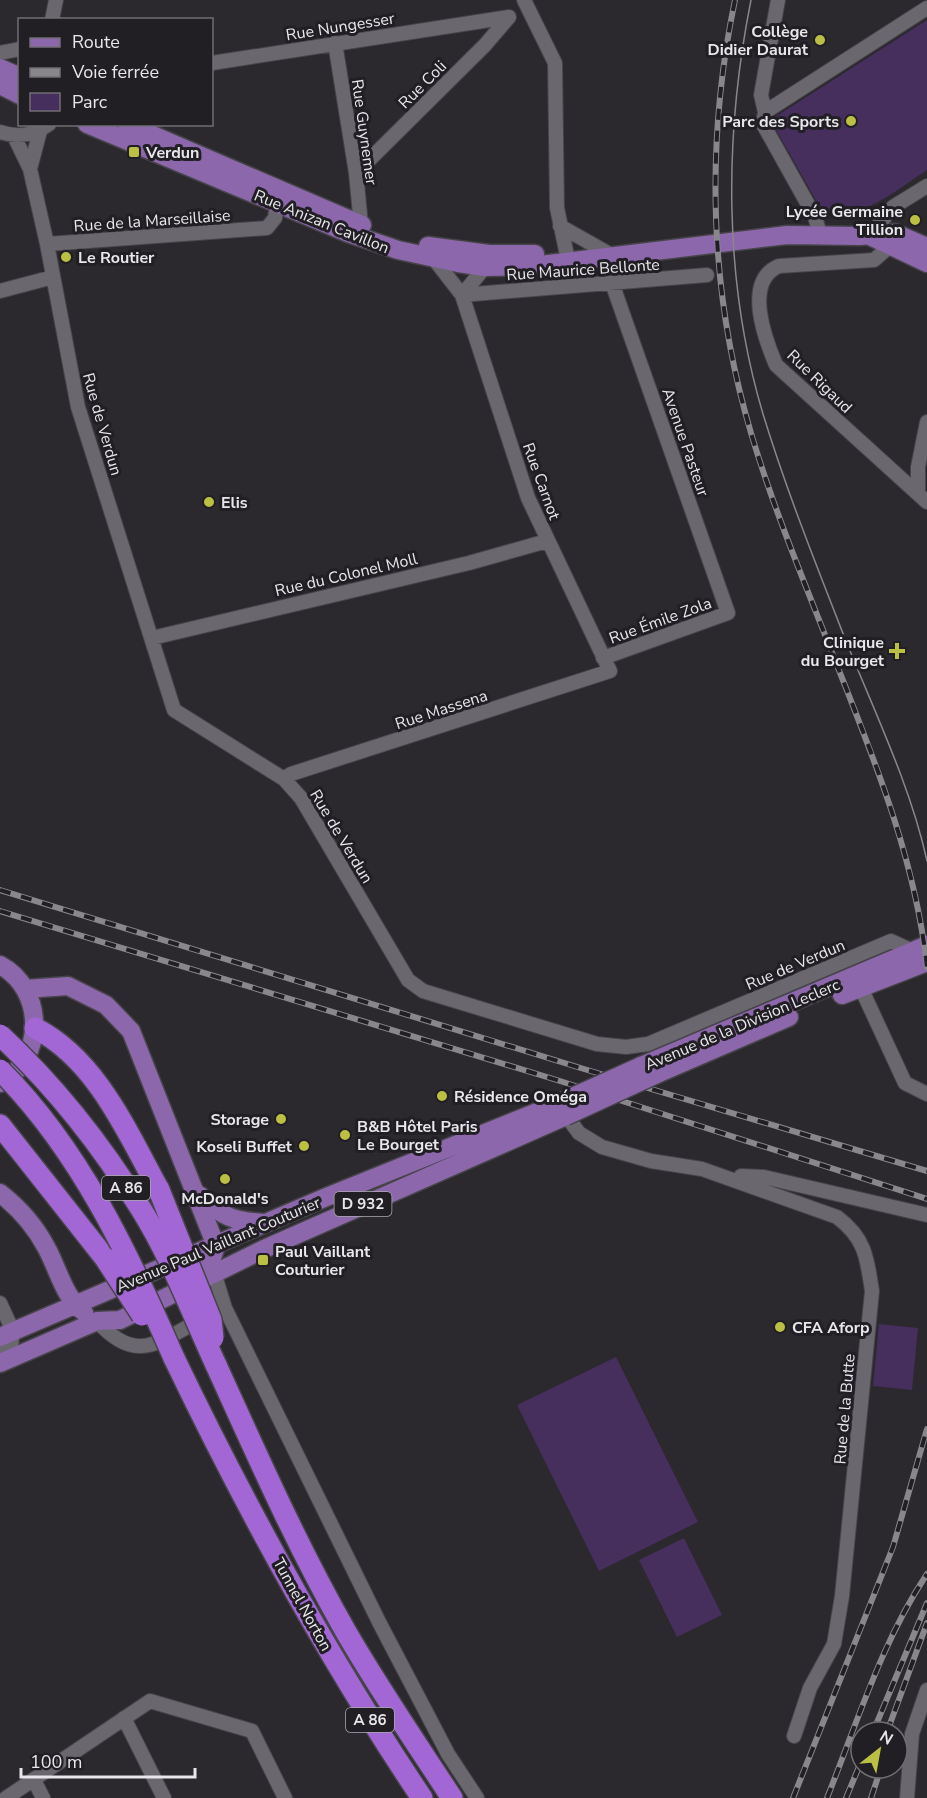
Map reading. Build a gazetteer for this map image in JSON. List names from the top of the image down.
{
  "streets": {
    "highway": ["A 86", "Tunnel Norton"],
    "main road": [
      "Rue Anizan Cavillon",
      "Avenue de la Division Leclerc",
      "D 932",
      "Avenue Paul Vaillant Couturier"
    ],
    "street": [
      "Rue Nungesser",
      "Rue Coli",
      "Rue Guynemer",
      "Rue de la Marseillaise",
      "Rue Maurice Bellonte",
      "Rue Rigaud",
      "Rue de Verdun",
      "Avenue Pasteur",
      "Rue Carnot",
      "Rue du Colonel Moll",
      "Rue Émile Zola",
      "Rue Massena",
      "Rue de la Butte"
    ]
  },
  "crossings": [
    ["Rue Nungesser", "Rue Coli"],
    ["Rue Nungesser", "Rue Guynemer"],
    ["Rue Coli", "Rue Guynemer"],
    ["Rue Guynemer", "Rue Anizan Cavillon"],
    ["Rue de la Marseillaise", "Rue Anizan Cavillon"],
    ["Rue de la Marseillaise", "Rue de Verdun"],
    ["Rue Anizan Cavillon", "Rue Rigaud"],
    ["Rue Anizan Cavillon", "Rue Carnot"],
    ["Rue Maurice Bellonte", "Avenue Pasteur"],
    ["Rue Maurice Bellonte", "Rue Carnot"],
    ["Rue de Verdun", "Rue du Colonel Moll"],
    ["Rue de Verdun", "Rue Massena"],
    ["Rue de Verdun", "Avenue de la Division Leclerc"],
    ["Avenue Pasteur", "Rue Émile Zola"],
    ["Rue Carnot", "Rue du Colonel Moll"],
    ["Rue Carnot", "Rue Émile Zola"],
    ["Rue Carnot", "Rue Massena"],
    ["Avenue de la Division Leclerc", "Avenue Paul Vaillant Couturier"],
    ["Avenue de la Division Leclerc", "Rue de la Butte"],
    ["A 86", "Tunnel Norton"],
    ["Avenue Paul Vaillant Couturier", "Rue de la Butte"]
  ],
  "places": {
    "other": [
      "Collège Didier Daurat",
      "Parc des Sports",
      "Lycée Germaine Tillion",
      "Le Routier",
      "Elis",
      "Résidence Oméga",
      "Storage",
      "B&B Hôtel Paris Le Bourget",
      "Koseli Buffet",
      "McDonald's",
      "CFA Aforp"
    ],
    "transit": ["Verdun", "Paul Vaillant Couturier"],
    "health": ["Clinique du Bourget"]
  },
  "legend": ["Route", "Voie ferrée", "Parc"],
  "scale_bar": "100 m",
  "north": "top right"
}
